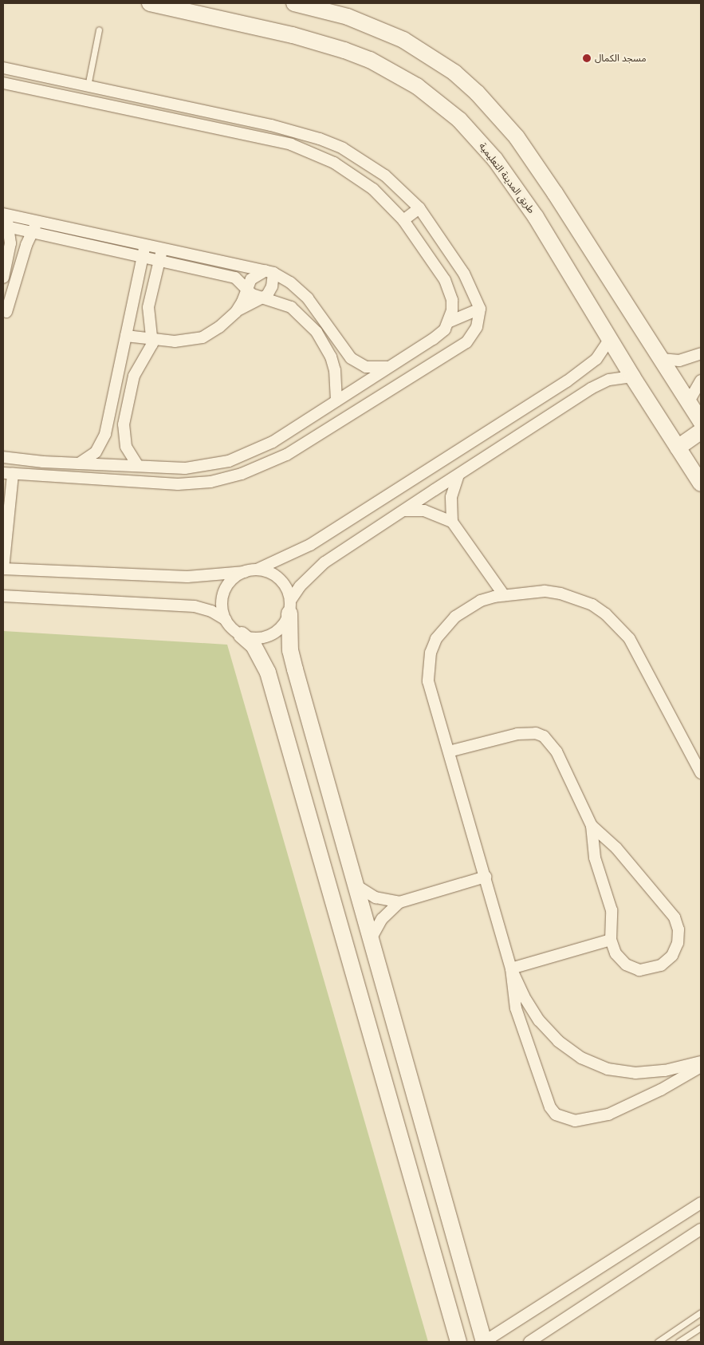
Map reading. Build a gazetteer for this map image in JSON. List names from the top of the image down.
{
  "streets": {
    "street": ["طريق المدينة التعليمية"]
  },
  "places": ["مسجد الكمال"]
}
